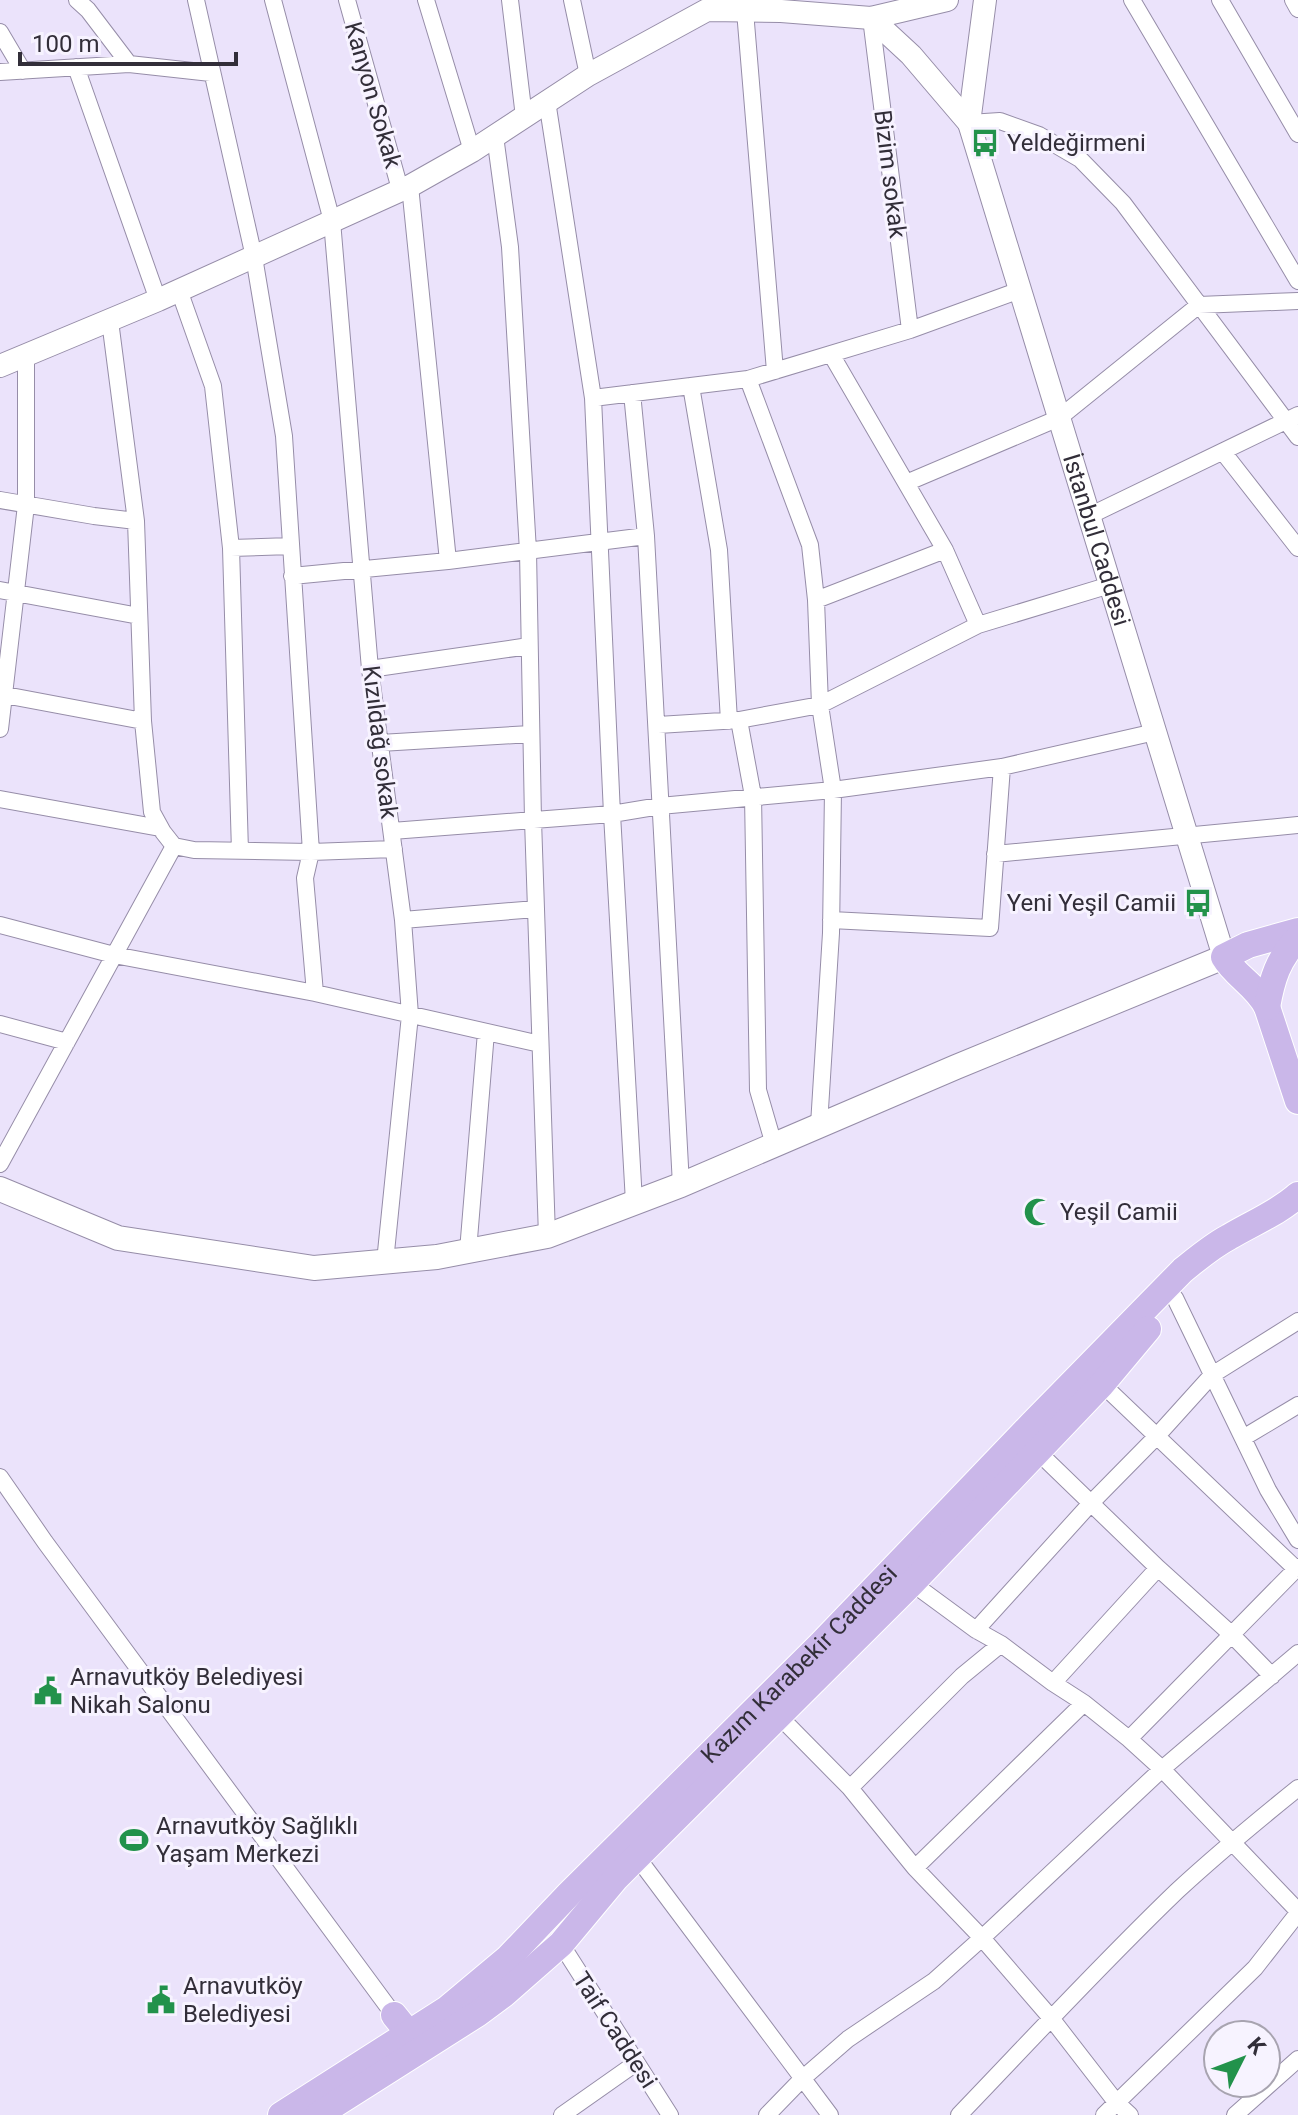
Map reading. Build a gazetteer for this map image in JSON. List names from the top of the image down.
{
  "streets": {
    "main road": ["Kazım Karabekir Caddesi"],
    "street": [
      "Kanyon Sokak",
      "Bizim sokak",
      "İstanbul Caddesi",
      "Kızıldağ sokak",
      "Taif Caddesi"
    ]
  },
  "crossings": [
    ["Kazım Karabekir Caddesi", "Taif Caddesi"]
  ],
  "places": {
    "bus stop": ["Yeldeğirmeni", "Yeni Yeşil Camii"],
    "mosque": ["Yeşil Camii"],
    "public building": ["Arnavutköy Belediyesi Nikah Salonu", "Arnavutköy Belediyesi"],
    "sports": ["Arnavutköy Sağlıklı Yaşam Merkezi"]
  },
  "scale_bar": "100 m",
  "north": "top right"
}
